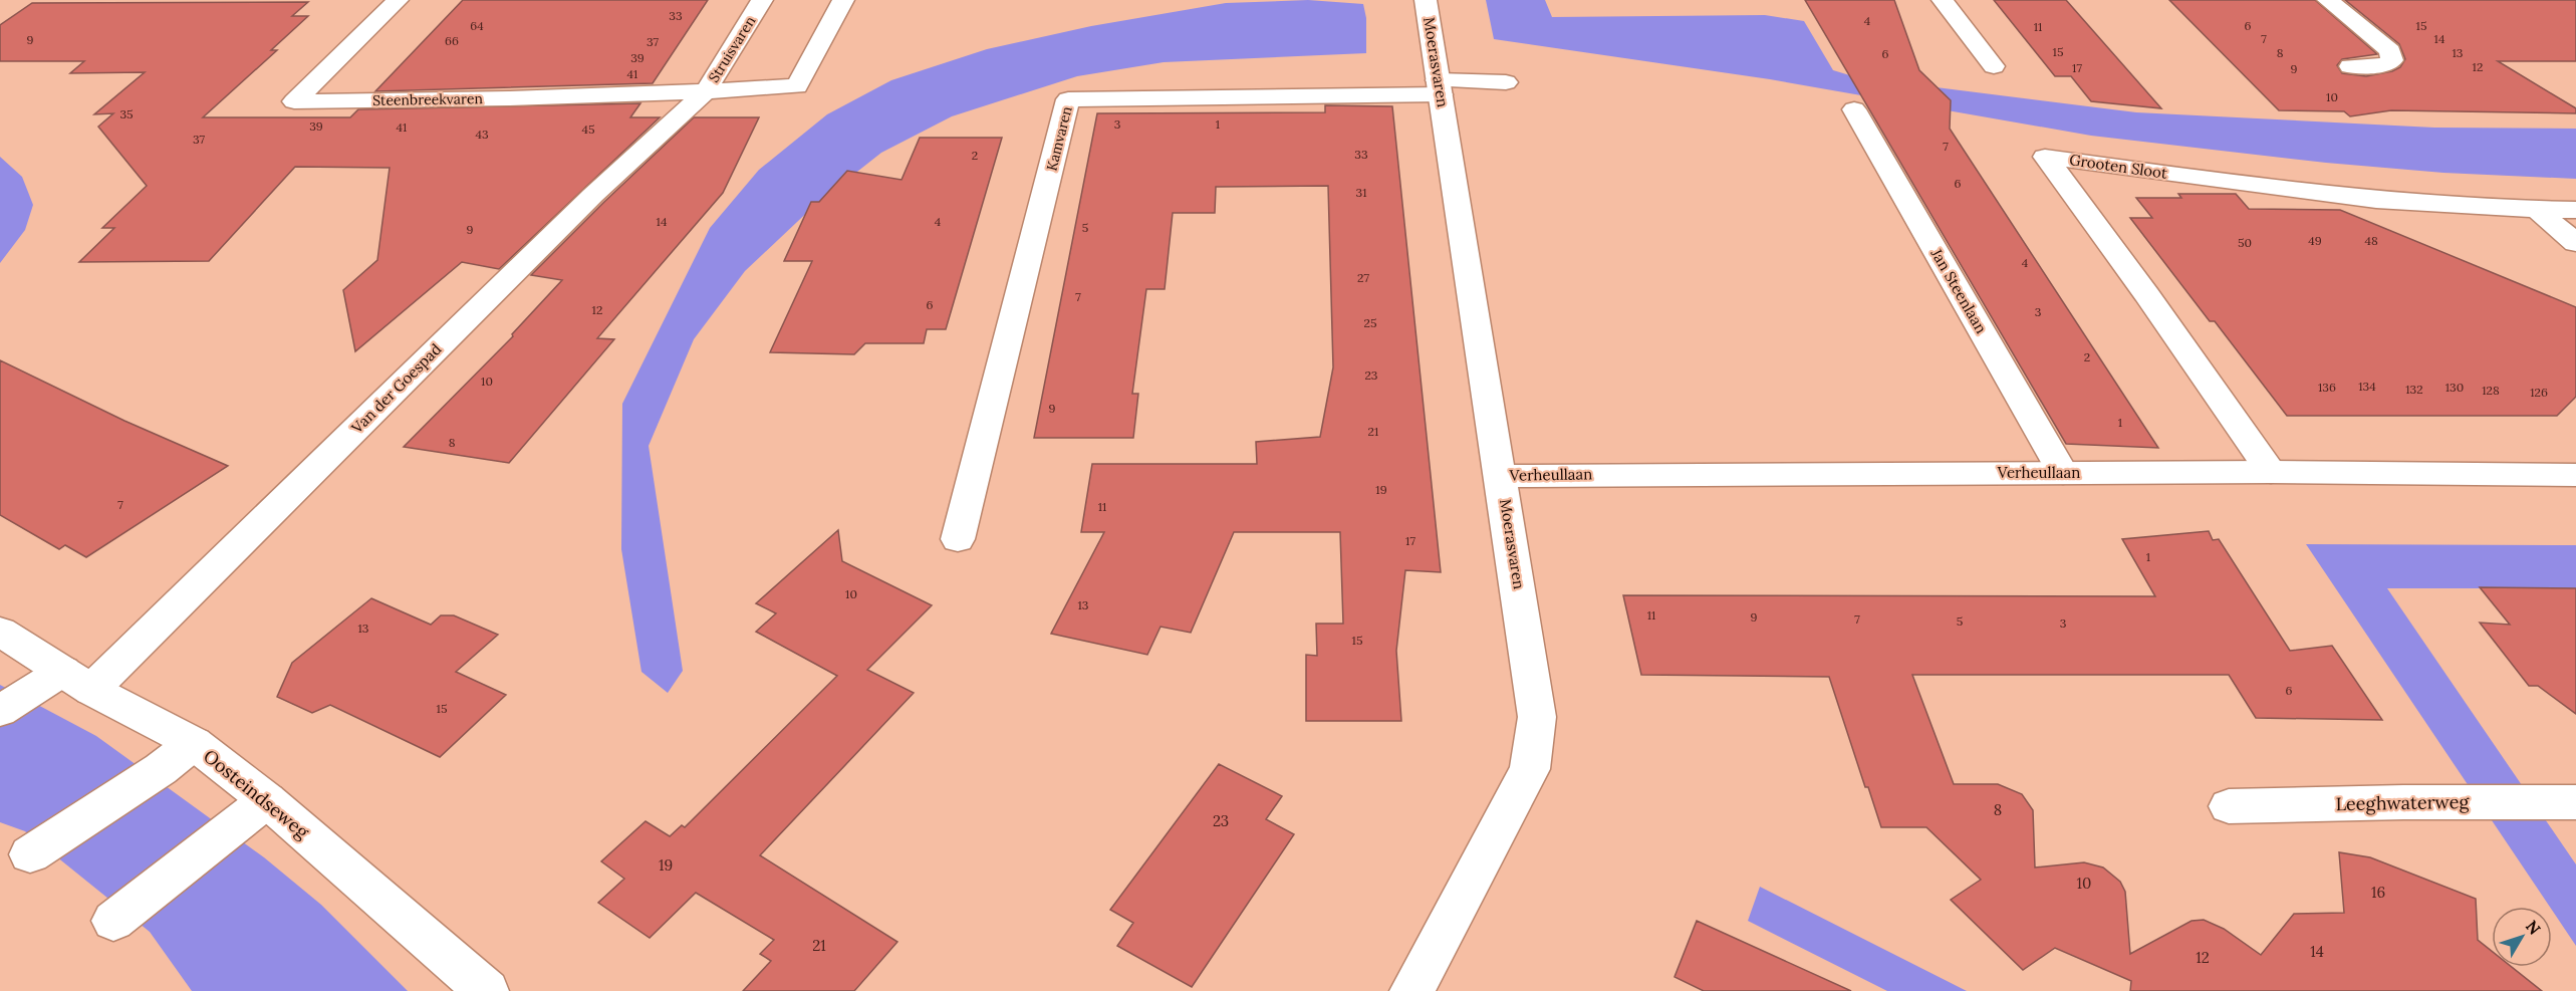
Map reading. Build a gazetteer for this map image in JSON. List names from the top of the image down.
{
  "streets": {
    "street": [
      "Struisvaren",
      "Moerasvaren",
      "Steenbreekvaren",
      "Kamvaren",
      "Grooten Sloot",
      "Jan Steenlaan",
      "Van der Goespad",
      "Verheullaan",
      "Oosteindseweg",
      "Leeghwaterweg"
    ]
  },
  "crossings": [
    ["Struisvaren", "Steenbreekvaren"],
    ["Struisvaren", "Van der Goespad"],
    ["Moerasvaren", "Kamvaren"],
    ["Moerasvaren", "Verheullaan"],
    ["Steenbreekvaren", "Van der Goespad"],
    ["Grooten Sloot", "Verheullaan"],
    ["Jan Steenlaan", "Verheullaan"],
    ["Van der Goespad", "Oosteindseweg"]
  ],
  "house_numbers": [
    "33",
    "4",
    "64",
    "6",
    "15",
    "11",
    "7",
    "14",
    "9",
    "66",
    "37",
    "15",
    "8",
    "13",
    "6",
    "39",
    "12",
    "17",
    "9",
    "41",
    "10",
    "35",
    "3",
    "1",
    "39",
    "41",
    "45",
    "43",
    "37",
    "7",
    "33",
    "2",
    "6",
    "31",
    "14",
    "4",
    "5",
    "9",
    "49",
    "48",
    "50",
    "4",
    "27",
    "7",
    "6",
    "12",
    "3",
    "25",
    "2",
    "23",
    "10",
    "134",
    "136",
    "130",
    "132",
    "128",
    "126",
    "9",
    "1",
    "21",
    "8",
    "19",
    "7",
    "11",
    "17",
    "1",
    "10",
    "13",
    "11",
    "9",
    "7",
    "5",
    "3",
    "13",
    "15",
    "6",
    "15",
    "8",
    "23",
    "19",
    "10",
    "16",
    "21",
    "14",
    "12"
  ],
  "north": "top right"
}
